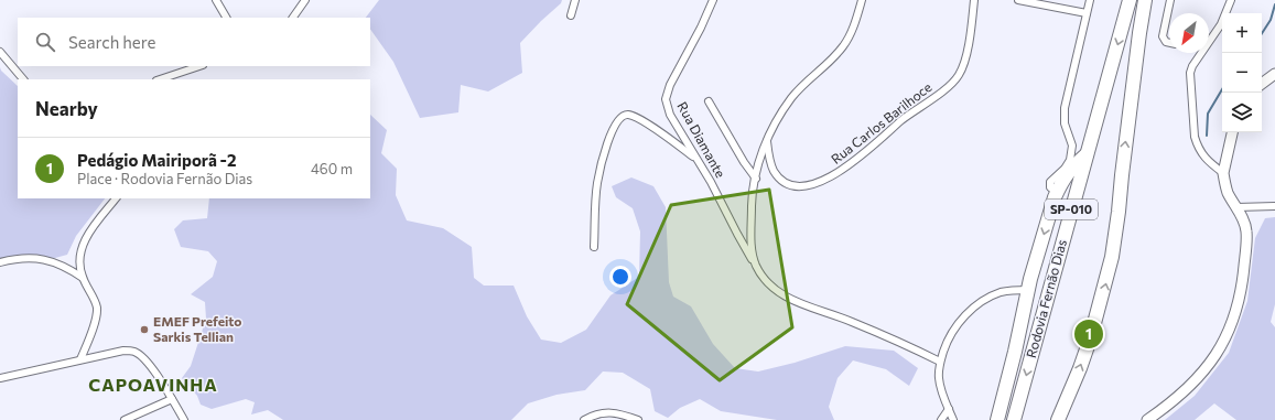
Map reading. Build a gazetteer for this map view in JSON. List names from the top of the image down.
{
  "streets": {
    "highway": ["SP-010", "Rodovia Fernão Dias"],
    "street": ["Rua Carlos Barilhoce", "Rua Diamante"]
  },
  "districts": ["CAPOAVINHA"],
  "places": ["EMEF Prefeito Sarkis Tellian"],
  "north": "bottom left",
  "page": {
    "map_buttons": ["+", "−"],
    "search": "Search here",
    "heading": "Nearby",
    "list": [
      {
        "mark": "1",
        "name": "Pedágio Mairiporã -2",
        "note": "Place · Rodovia Fernão Dias",
        "value": "460 m"
      }
    ],
    "pins": "1"
  }
}
